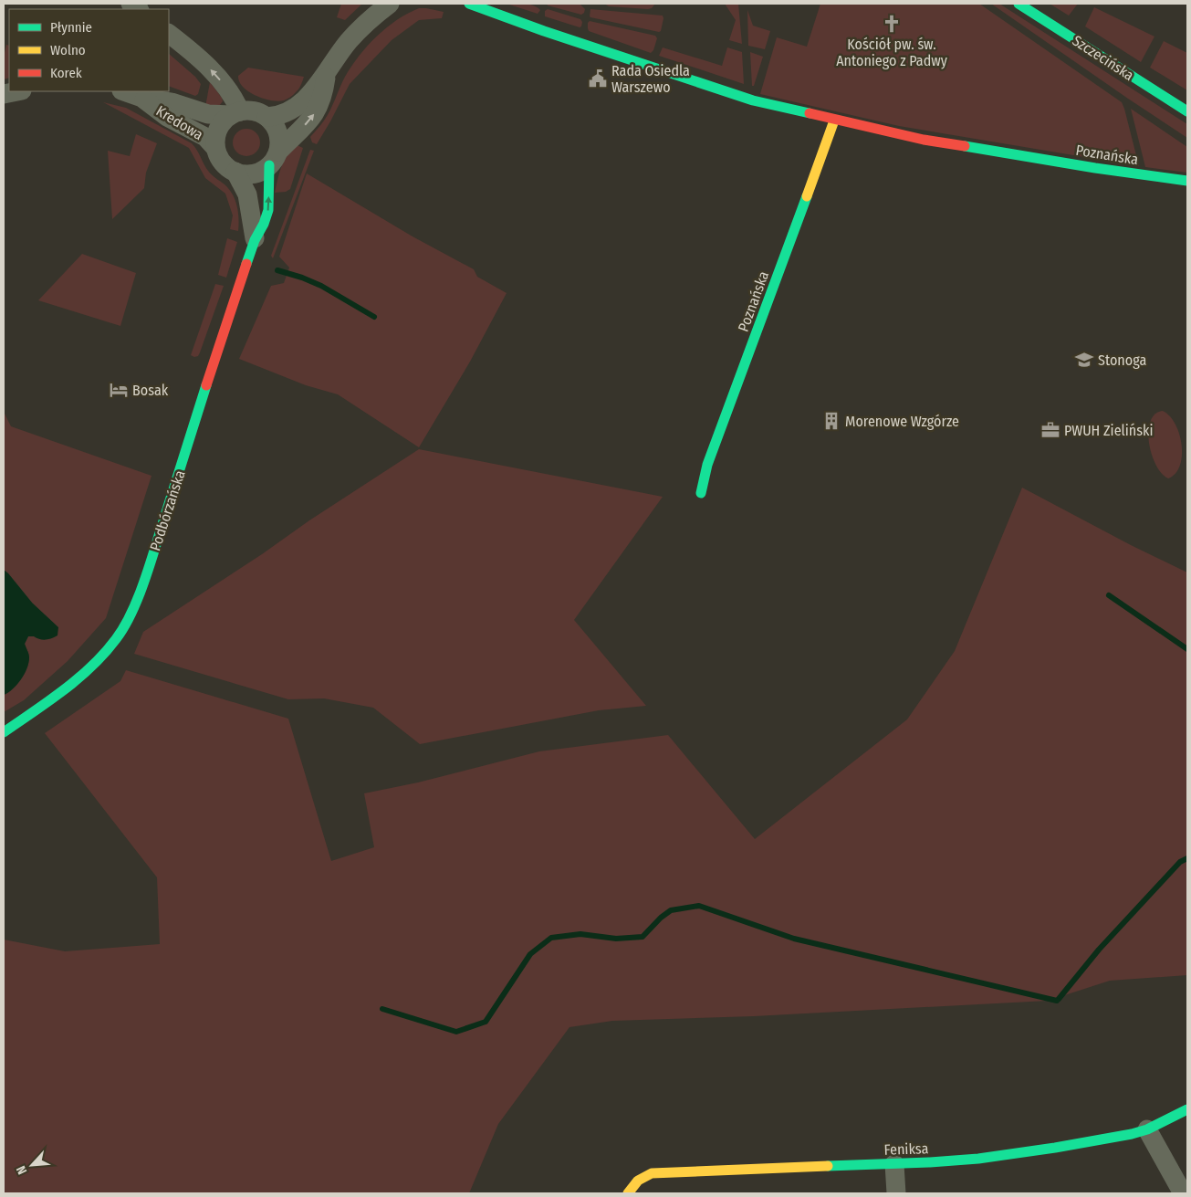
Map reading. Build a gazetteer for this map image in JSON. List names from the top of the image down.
{
  "streets": {
    "street": [
      "Szczecińska",
      "Kredowa",
      "Poznańska",
      "Podbórzańska",
      "Feniksa"
    ]
  },
  "crossings": [
    ["Kredowa", "Podbórzańska"]
  ],
  "places": {
    "church": ["Kościół pw. św. Antoniego z Padwy"],
    "public building": ["Rada Osiedla Warszewo"],
    "school or university": ["Stonoga"],
    "hotel": ["Bosak"],
    "building": ["Morenowe Wzgórze"],
    "office": ["PWUH Zieliński"]
  },
  "legend": ["Płynnie", "Wolno", "Korek"],
  "north": "bottom left"
}
